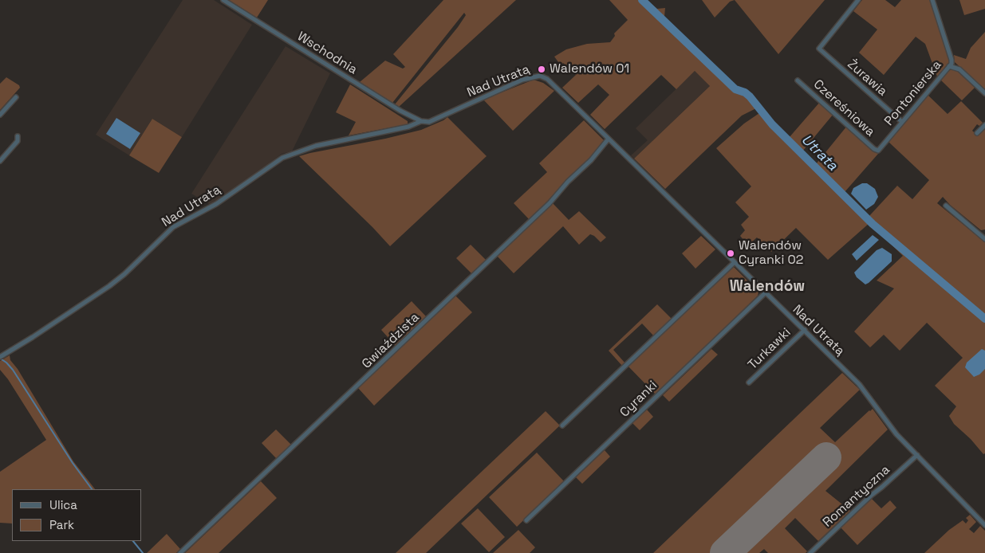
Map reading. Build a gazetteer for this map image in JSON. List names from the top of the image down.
{
  "streets": {
    "street": [
      "Wschodnia",
      "Żurawia",
      "Nad Utratą",
      "Pontonierska",
      "Czereśniowa",
      "Gwiaździsta",
      "Turkawki",
      "Cyranki",
      "Romantyczna"
    ]
  },
  "crossings": [
    ["Wschodnia", "Nad Utratą"],
    ["Żurawia", "Pontonierska"],
    ["Nad Utratą", "Gwiaździsta"],
    ["Nad Utratą", "Turkawki"],
    ["Nad Utratą", "Cyranki"],
    ["Nad Utratą", "Romantyczna"],
    ["Pontonierska", "Czereśniowa"]
  ],
  "districts": ["Walendów"],
  "water": ["Utrata"],
  "places": ["Walendów 01", "Walendów Cyranki 02"],
  "legend": ["Ulica", "Park"]
}
